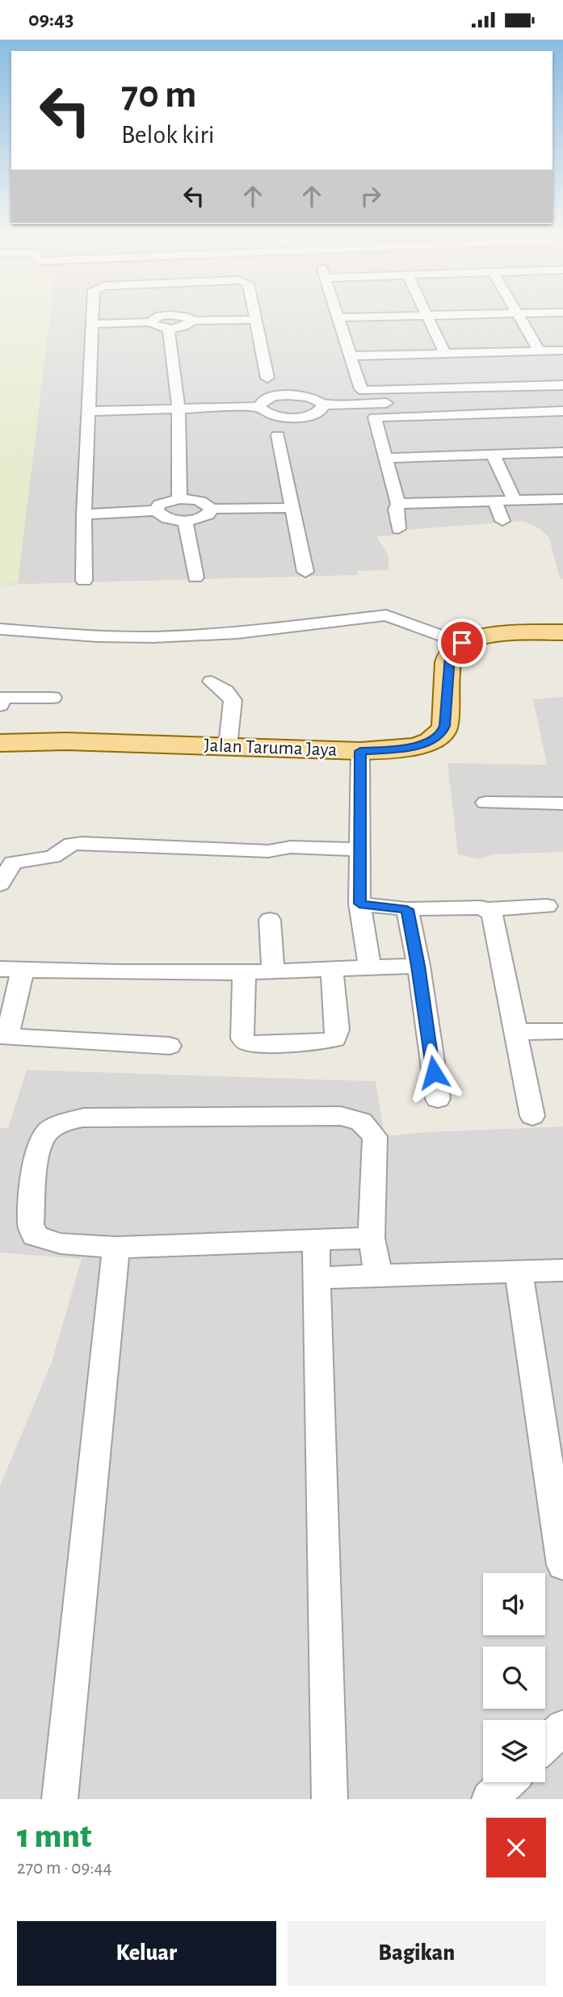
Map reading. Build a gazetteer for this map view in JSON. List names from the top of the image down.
{
  "streets": {
    "main road": ["Jalan Taruma Jaya"]
  },
  "page": {
    "status": "09:43",
    "turn": ["70 m", "Belok kiri"],
    "heading": ["1 mnt", "270 m · 09:44"],
    "buttons": ["Keluar", "Bagikan"]
  }
}
